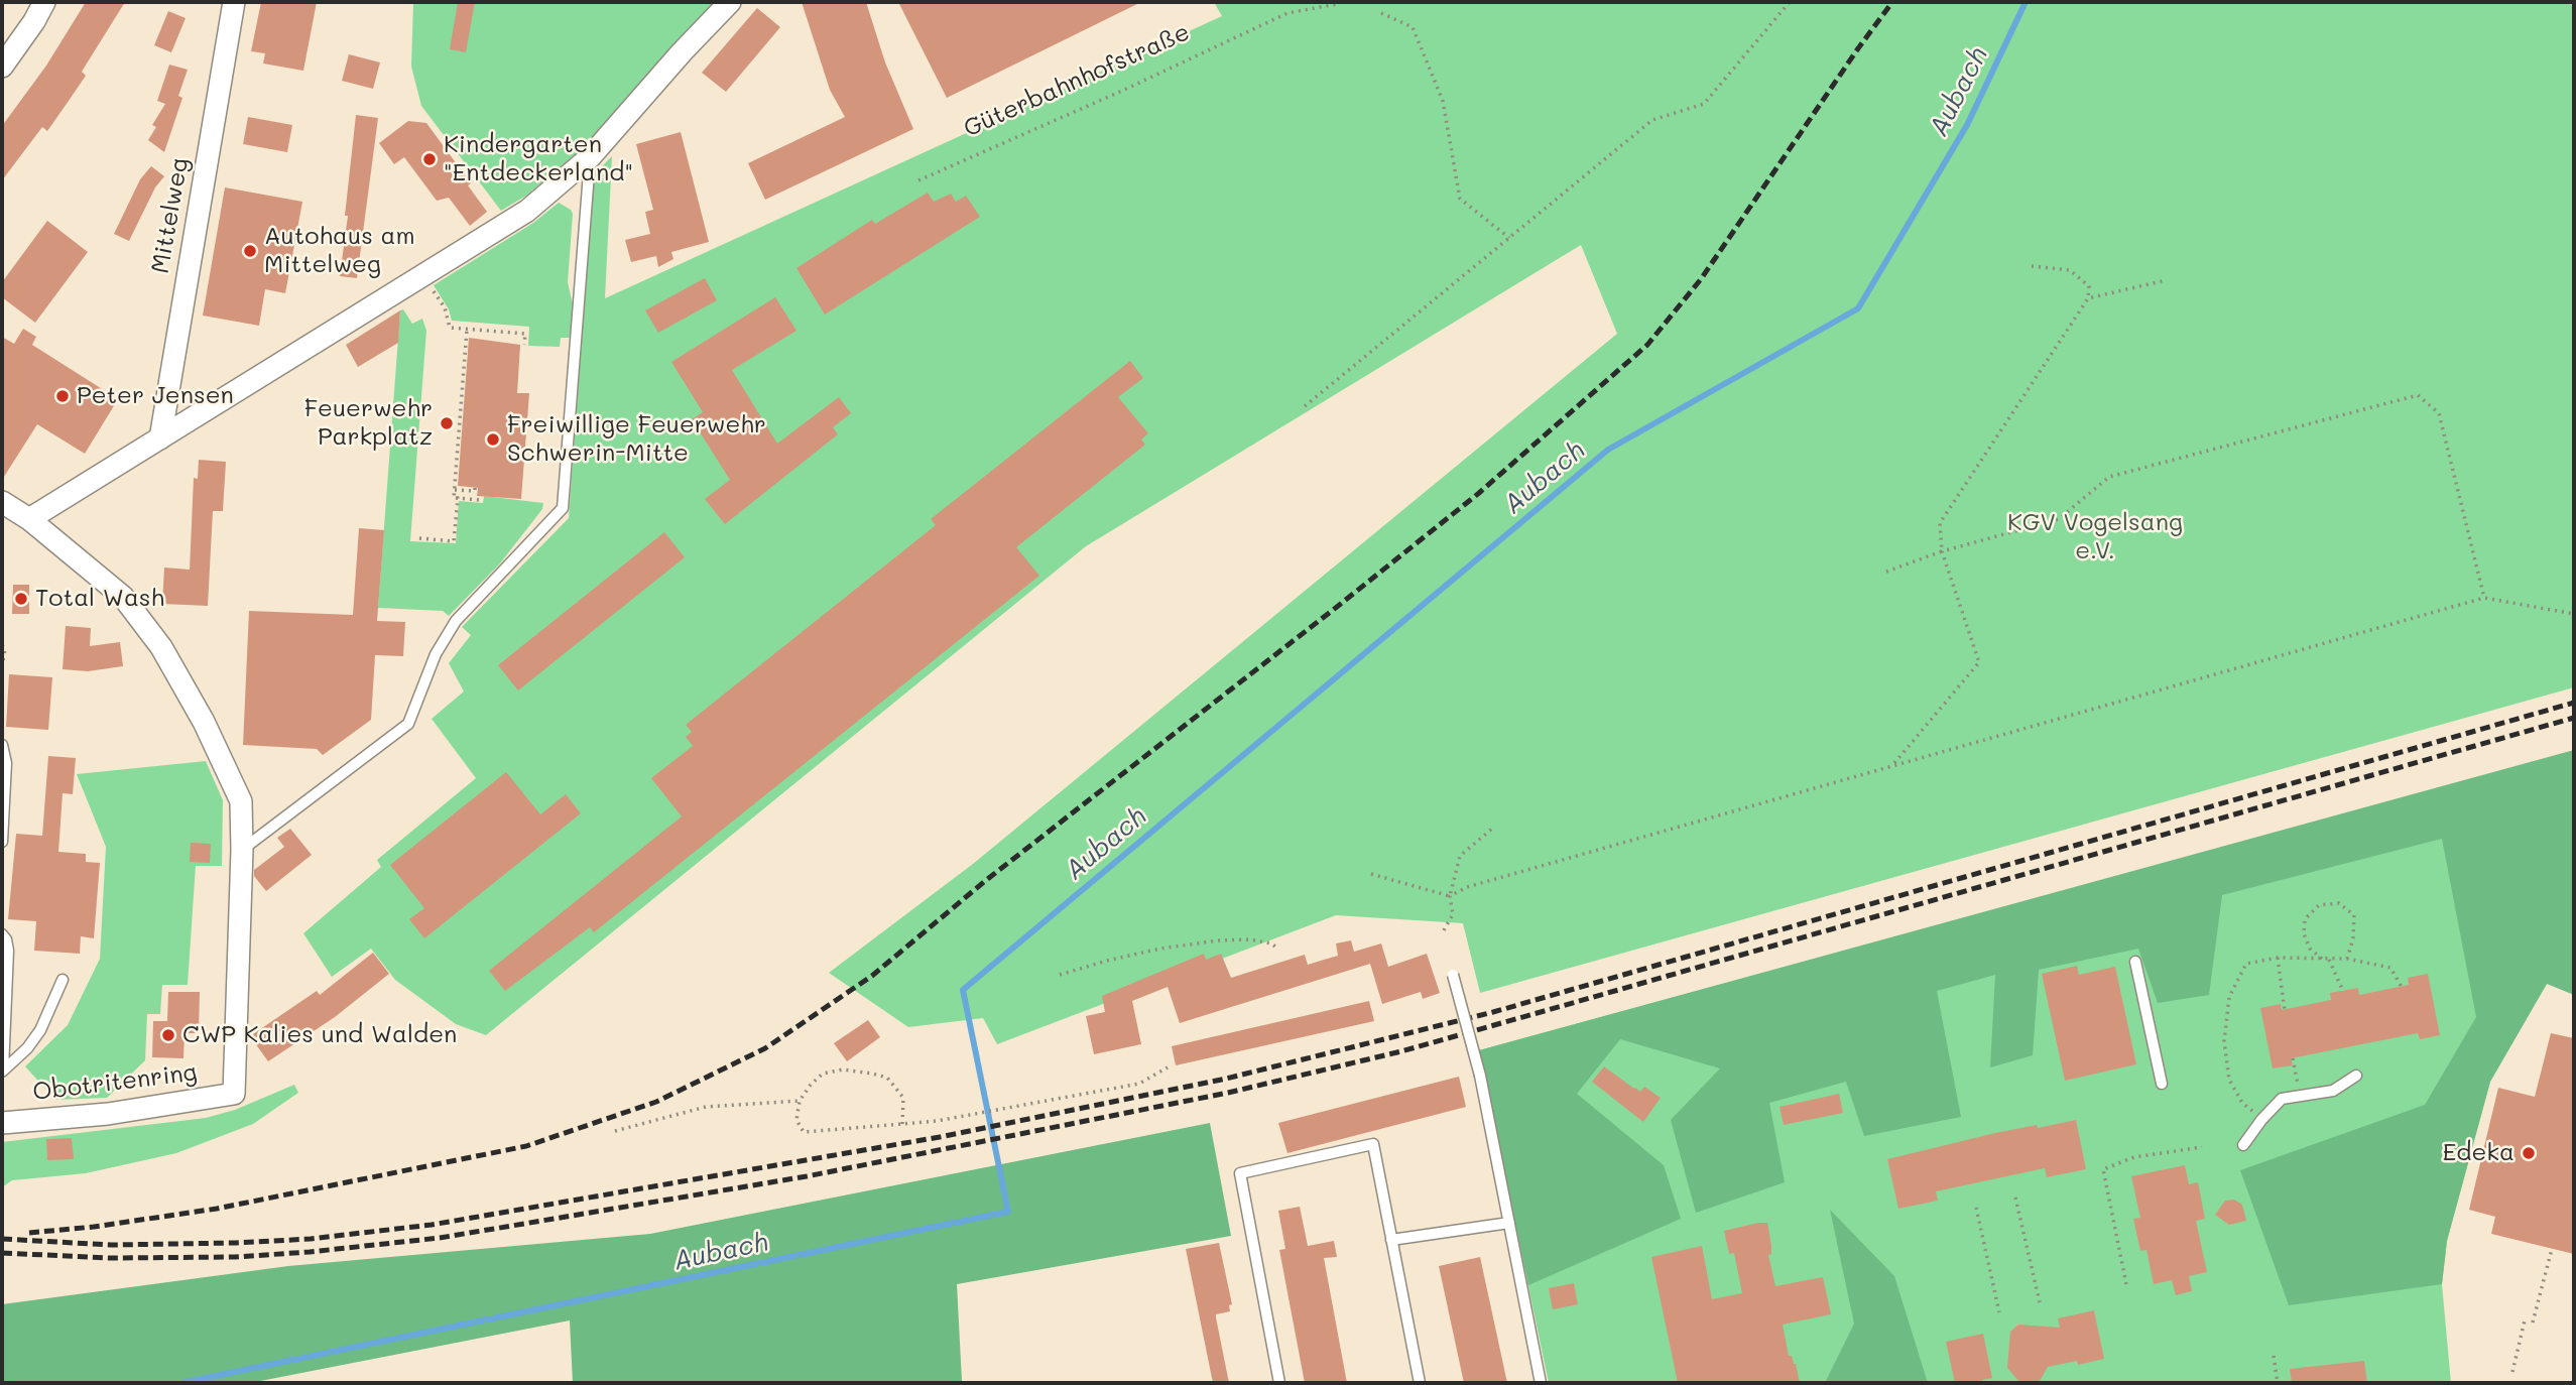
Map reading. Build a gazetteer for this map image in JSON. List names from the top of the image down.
{
  "streets": {
    "street": ["Mittelweg", "Obotritenring"],
    "path": ["Güterbahnhofstraße"]
  },
  "water": ["Aubach"],
  "parks": ["KGV Vogelsang e.V."],
  "places": [
    "Kindergarten \"Entdeckerland\"",
    "Autohaus am Mittelweg",
    "Peter Jensen",
    "Feuerwehr Parkplatz",
    "Freiwillige Feuerwehr Schwerin-Mitte",
    "Total Wash",
    "CWP Kalies und Walden",
    "Edeka"
  ]
}
